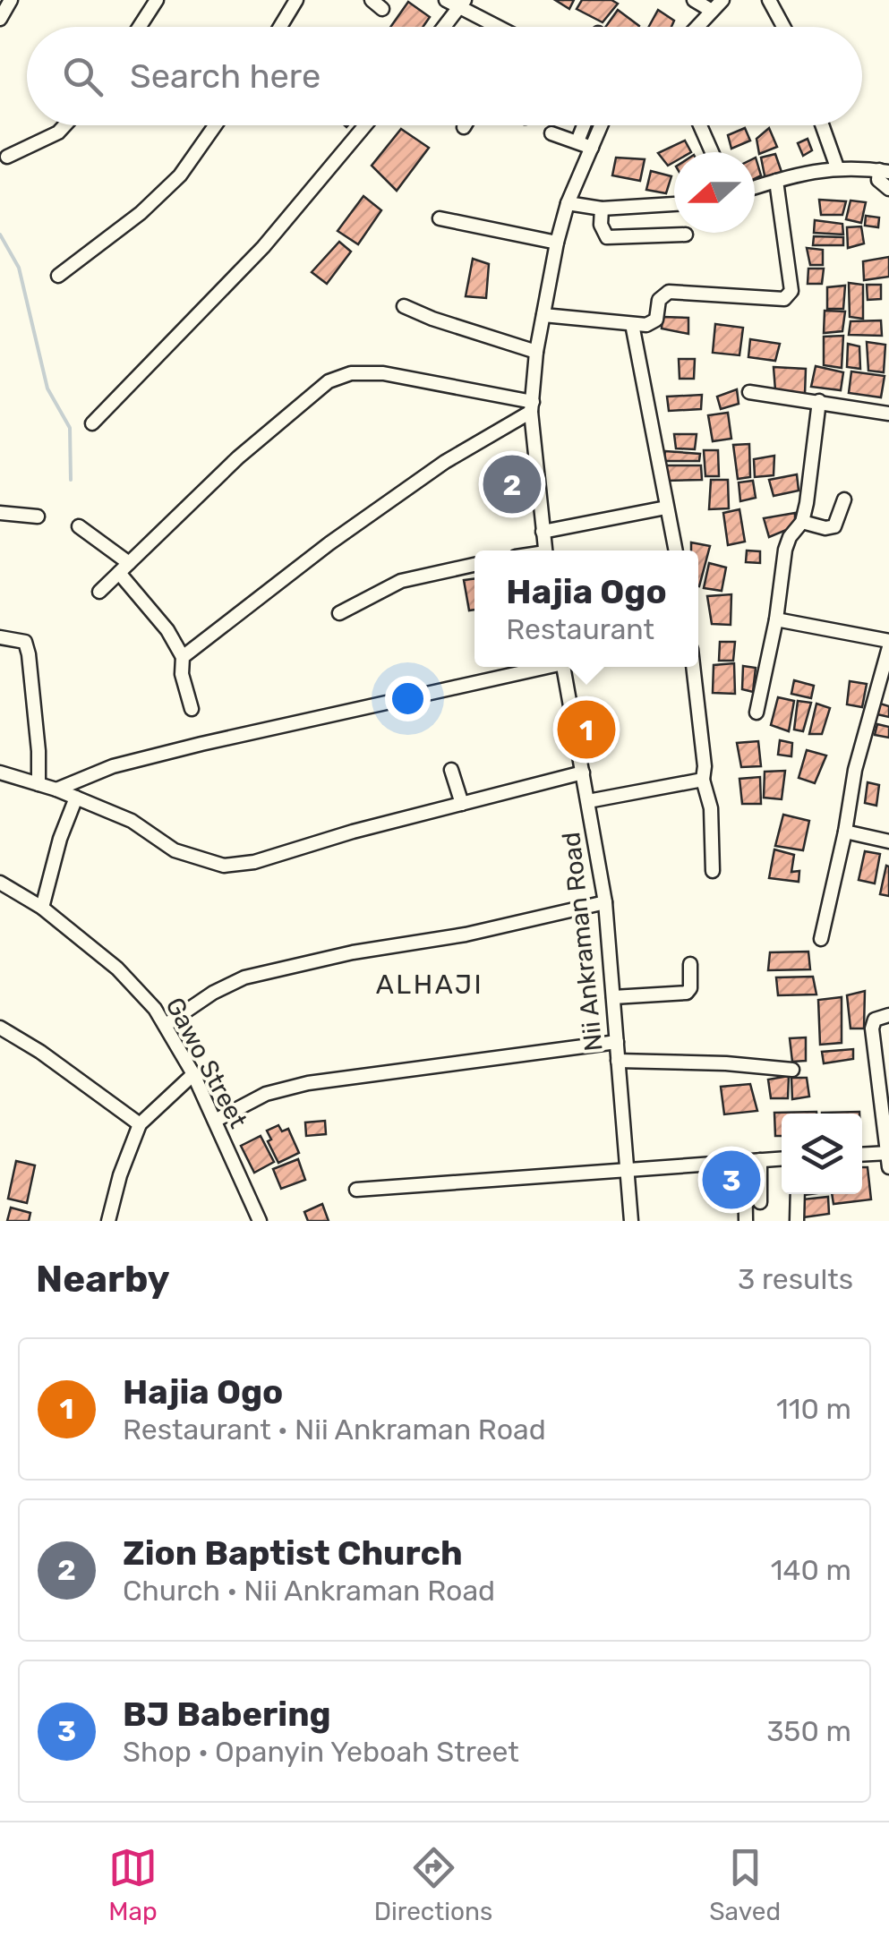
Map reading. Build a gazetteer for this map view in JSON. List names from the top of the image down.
{
  "streets": {
    "street": ["Nii Ankraman Road", "Gawo Street"]
  },
  "districts": ["ALHAJI"],
  "north": "left",
  "page": {
    "search": "Search here",
    "pins": ["2", "1", "3"],
    "popup": ["Hajia Ogo", "Restaurant"],
    "heading": ["Nearby", "3 results"],
    "list": [
      {
        "mark": "1",
        "name": "Hajia Ogo",
        "note": "Restaurant · Nii Ankraman Road",
        "value": "110 m"
      },
      {
        "mark": "2",
        "name": "Zion Baptist Church",
        "note": "Church · Nii Ankraman Road",
        "value": "140 m"
      },
      {
        "mark": "3",
        "name": "BJ Babering",
        "note": "Shop · Opanyin Yeboah Street",
        "value": "350 m"
      }
    ],
    "nav": ["Map", "Directions", "Saved"]
  }
}
